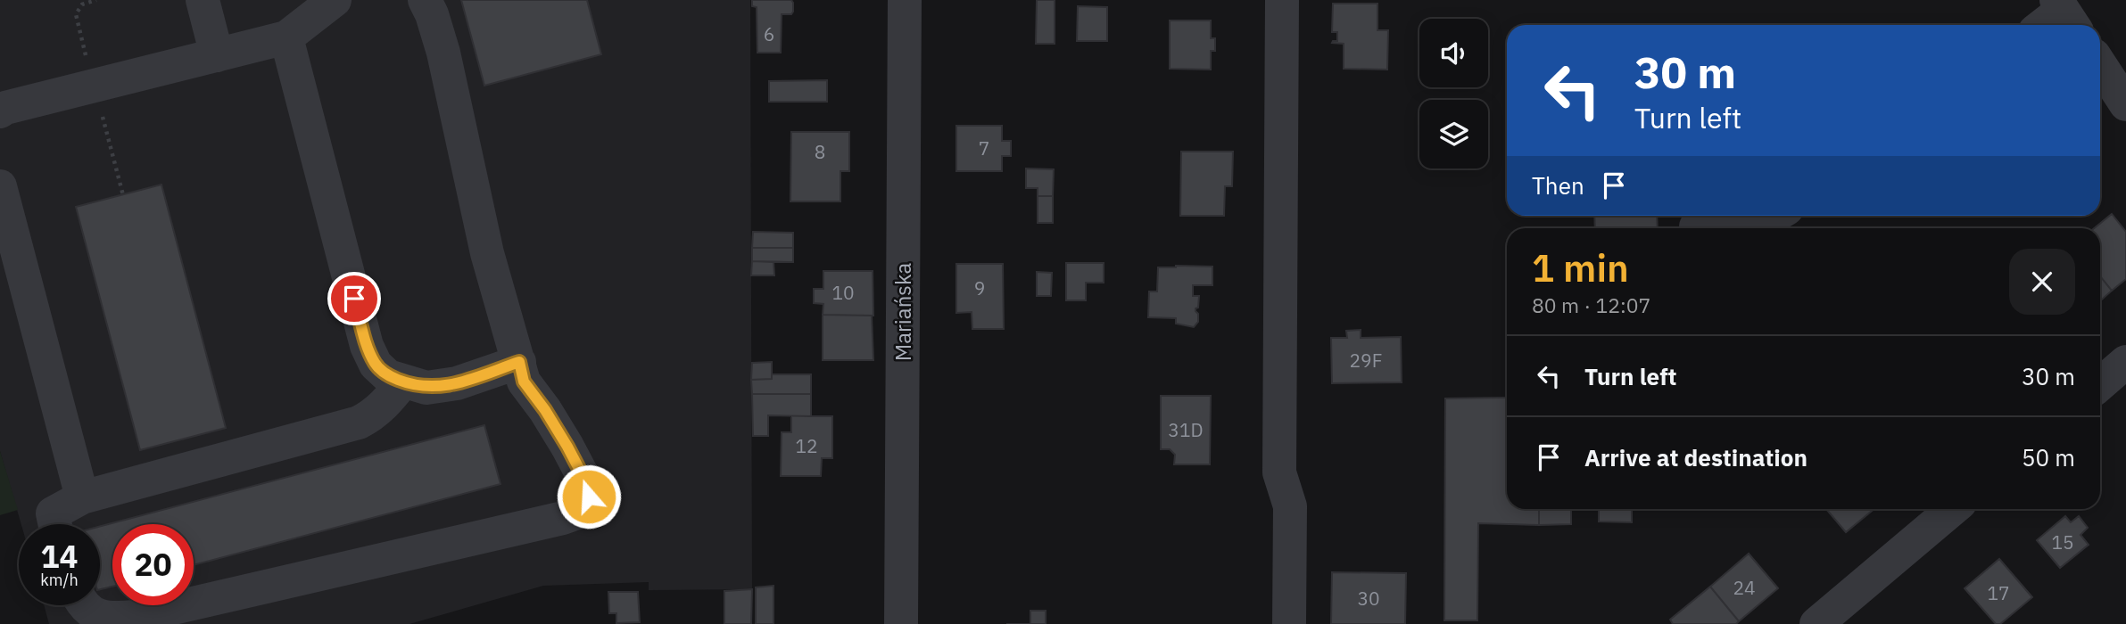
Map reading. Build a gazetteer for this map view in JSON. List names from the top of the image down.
{
  "streets": {
    "street": ["Mariańska"]
  },
  "house_numbers": [
    "6",
    "7",
    "8",
    "9",
    "10",
    "29F",
    "31D",
    "12",
    "15",
    "24",
    "17",
    "30"
  ],
  "page": {
    "turn": ["30 m", "Turn left"],
    "then": "Then",
    "heading": ["1 min", "80 m · 12:07"],
    "list": [
      {
        "name": "Turn left",
        "value": "30 m"
      },
      {
        "name": "Arrive at destination",
        "value": "50 m"
      }
    ],
    "speed": "14 km/h",
    "limit": "20"
  }
}
